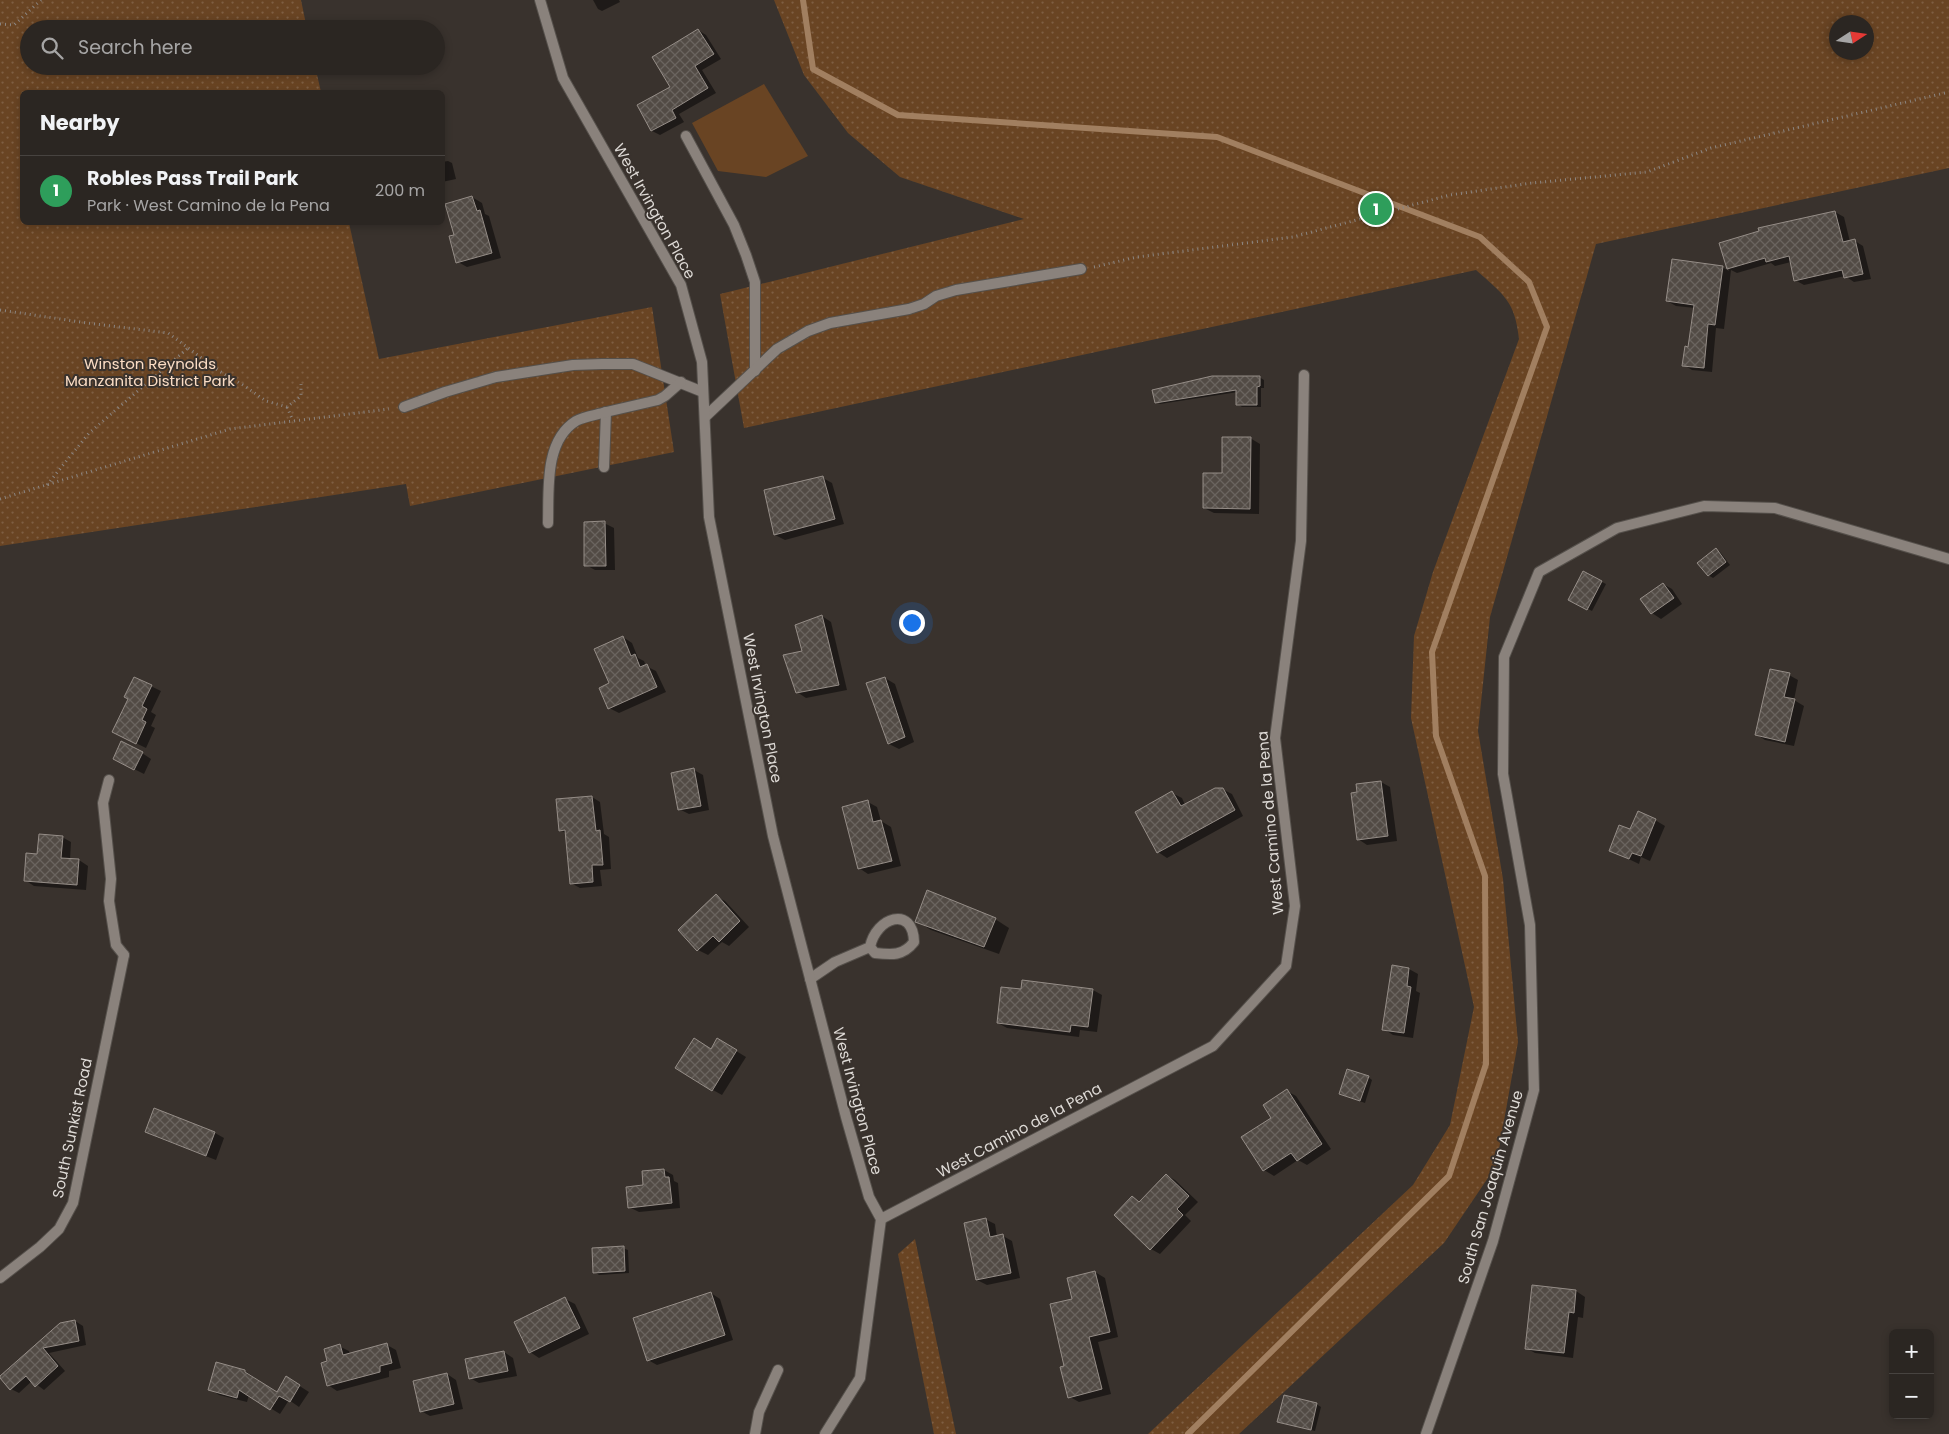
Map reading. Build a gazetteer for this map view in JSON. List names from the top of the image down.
{
  "streets": {
    "street": [
      "West Irvington Place",
      "West Camino de la Pena",
      "South Sunkist Road",
      "South San Joaquin Avenue"
    ]
  },
  "crossings": [
    ["West Irvington Place", "West Camino de la Pena"]
  ],
  "parks": ["Winston Reynolds Manzanita District Park"],
  "north": "right",
  "page": {
    "search": "Search here",
    "heading": "Nearby",
    "list": [
      {
        "mark": "1",
        "name": "Robles Pass Trail Park",
        "note": "Park · West Camino de la Pena",
        "value": "200 m"
      }
    ],
    "pins": "1",
    "map_buttons": ["+", "−"]
  }
}
